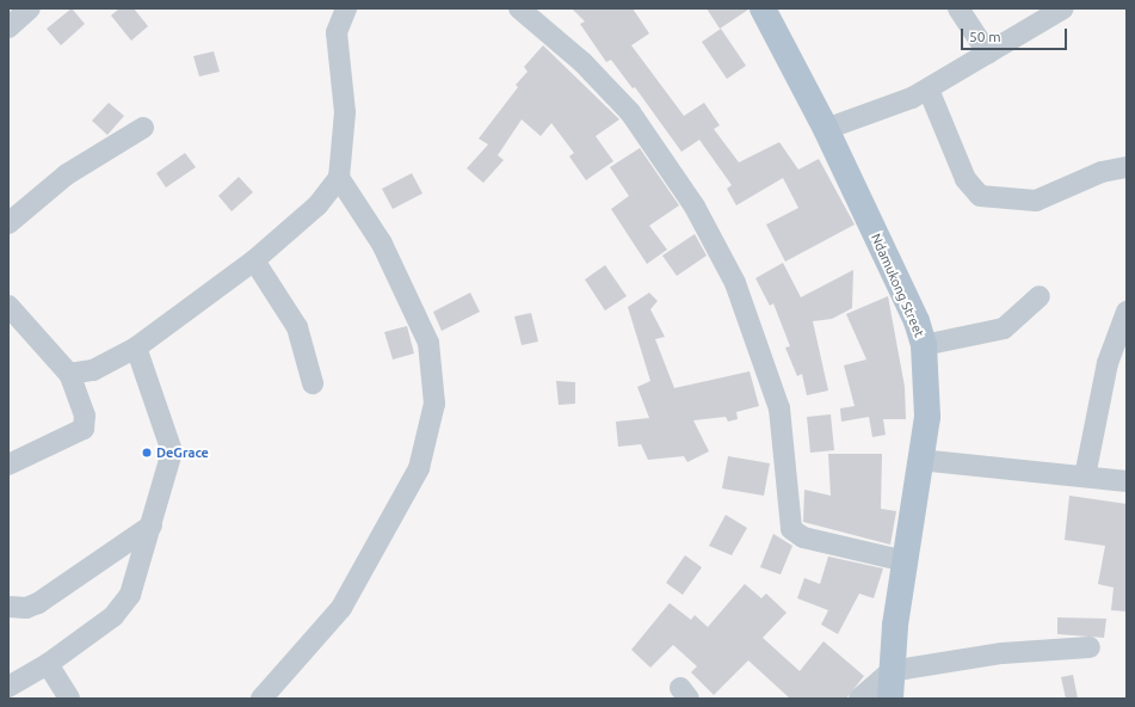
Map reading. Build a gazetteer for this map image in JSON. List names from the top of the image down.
{
  "streets": {
    "main road": ["Ndamukong Street"]
  },
  "places": ["DeGrace"],
  "scale_bar": "50 m"
}
